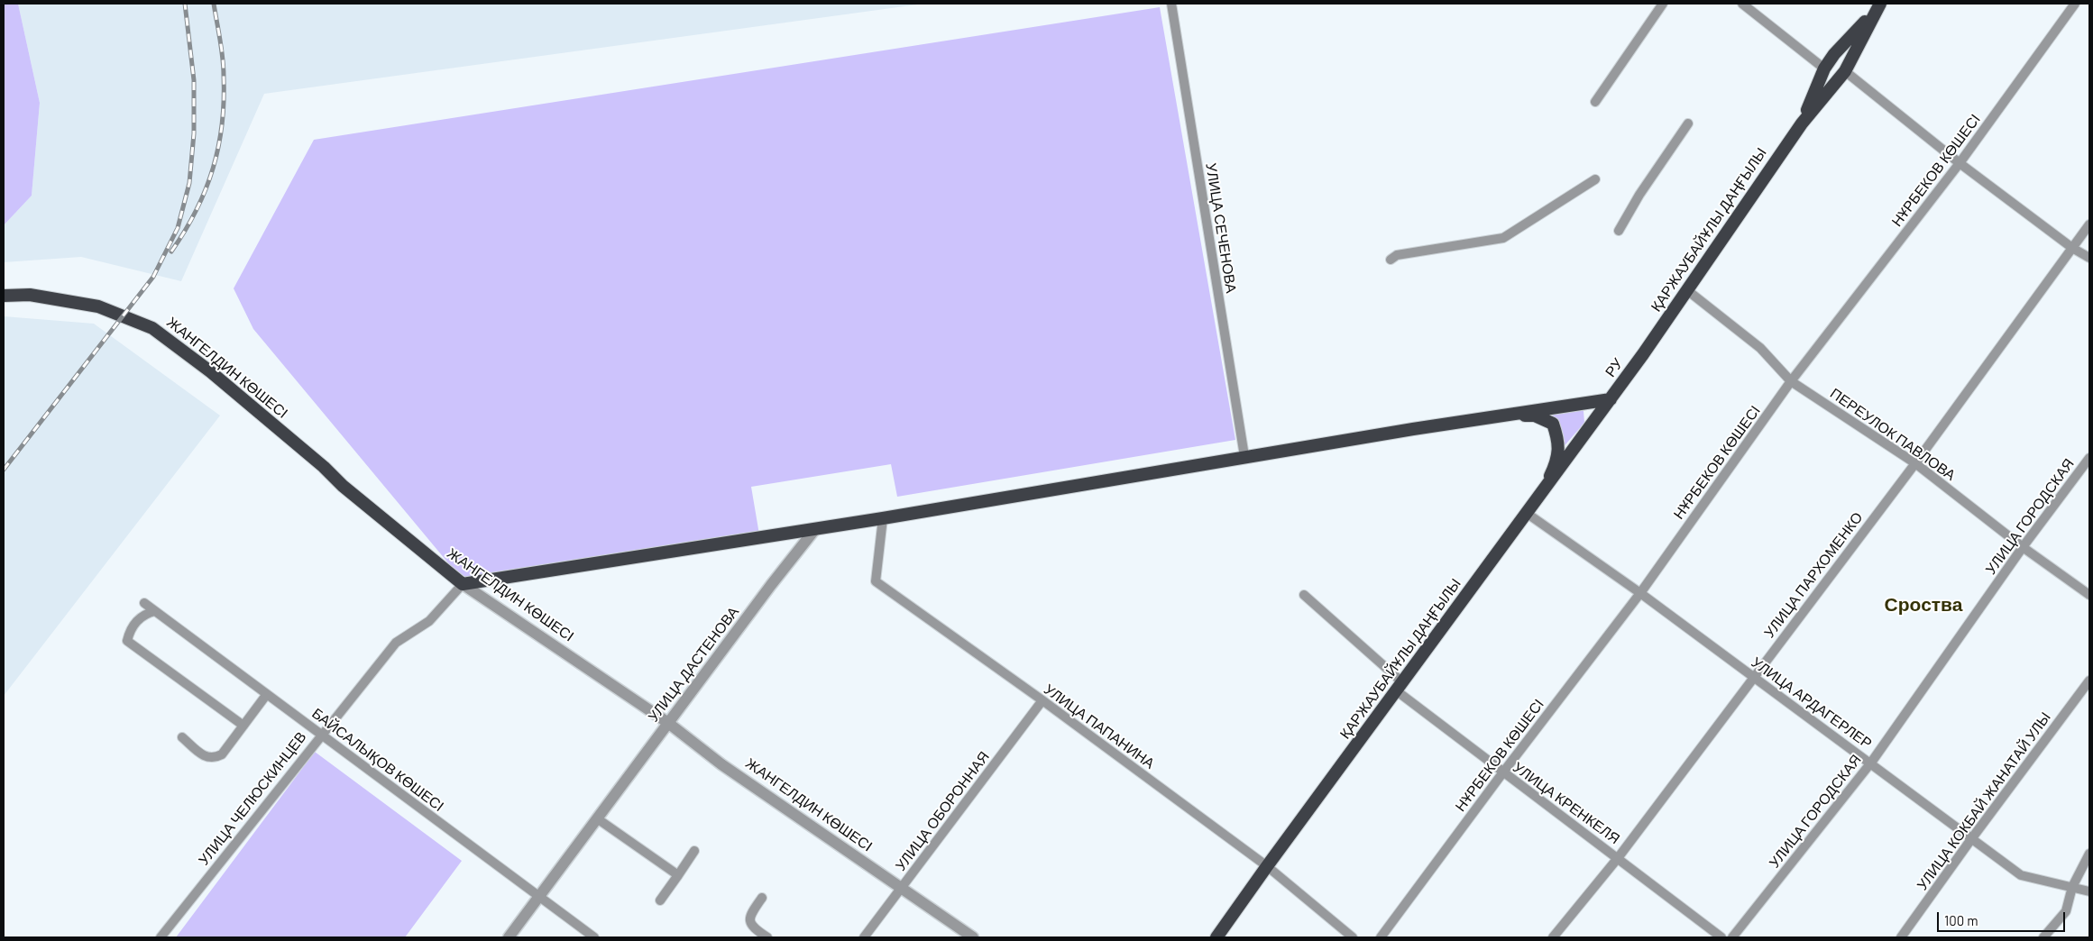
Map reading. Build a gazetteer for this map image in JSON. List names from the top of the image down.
{
  "streets": {
    "highway": ["ҚАРЖАУБАЙҰЛЫ ДАҢҒЫЛЫ", "ЖАНГЕЛДИН КӨШЕСІ", "РУ"],
    "street": [
      "НҰРБЕКОВ КӨШЕСІ",
      "УЛИЦА СЕЧЕНОВА",
      "ПЕРЕУЛОК ПАВЛОВА",
      "УЛИЦА ГОРОДСКАЯ",
      "УЛИЦА ПАРХОМЕНКО",
      "УЛИЦА ДАСТЕНОВА",
      "УЛИЦА АРДАГЕРЛЕР",
      "УЛИЦА ПАПАНИНА",
      "БАЙСАЛЫҚОВ КӨШЕСІ",
      "УЛИЦА ЧЕЛЮСКИНЦЕВ",
      "УЛИЦА КОКБАЙ ЖАНАТАЙ УЛЫ",
      "УЛИЦА КРЕНКЕЛЯ",
      "УЛИЦА ОБОРОННАЯ"
    ]
  },
  "crossings": [
    ["НҰРБЕКОВ КӨШЕСІ", "ПЕРЕУЛОК ПАВЛОВА"],
    ["НҰРБЕКОВ КӨШЕСІ", "УЛИЦА АРДАГЕРЛЕР"],
    ["НҰРБЕКОВ КӨШЕСІ", "УЛИЦА КРЕНКЕЛЯ"],
    ["ҚАРЖАУБАЙҰЛЫ ДАҢҒЫЛЫ", "РУ"],
    ["ҚАРЖАУБАЙҰЛЫ ДАҢҒЫЛЫ", "ПЕРЕУЛОК ПАВЛОВА"],
    ["ҚАРЖАУБАЙҰЛЫ ДАҢҒЫЛЫ", "УЛИЦА АРДАГЕРЛЕР"],
    ["ҚАРЖАУБАЙҰЛЫ ДАҢҒЫЛЫ", "УЛИЦА ПАПАНИНА"],
    ["ҚАРЖАУБАЙҰЛЫ ДАҢҒЫЛЫ", "УЛИЦА КРЕНКЕЛЯ"],
    ["ЖАНГЕЛДИН КӨШЕСІ", "УЛИЦА ДАСТЕНОВА"],
    ["ЖАНГЕЛДИН КӨШЕСІ", "УЛИЦА ЧЕЛЮСКИНЦЕВ"],
    ["ЖАНГЕЛДИН КӨШЕСІ", "УЛИЦА ОБОРОННАЯ"],
    ["ПЕРЕУЛОК ПАВЛОВА", "УЛИЦА ГОРОДСКАЯ"],
    ["ПЕРЕУЛОК ПАВЛОВА", "УЛИЦА ПАРХОМЕНКО"],
    ["УЛИЦА ГОРОДСКАЯ", "УЛИЦА АРДАГЕРЛЕР"],
    ["УЛИЦА ПАРХОМЕНКО", "УЛИЦА АРДАГЕРЛЕР"],
    ["УЛИЦА ПАРХОМЕНКО", "УЛИЦА КРЕНКЕЛЯ"],
    ["УЛИЦА ДАСТЕНОВА", "БАЙСАЛЫҚОВ КӨШЕСІ"],
    ["УЛИЦА АРДАГЕРЛЕР", "УЛИЦА КОКБАЙ ЖАНАТАЙ УЛЫ"],
    ["УЛИЦА ПАПАНИНА", "УЛИЦА ОБОРОННАЯ"],
    ["БАЙСАЛЫҚОВ КӨШЕСІ", "УЛИЦА ЧЕЛЮСКИНЦЕВ"]
  ],
  "districts": ["Сроства"],
  "scale_bar": "100 m"
}
